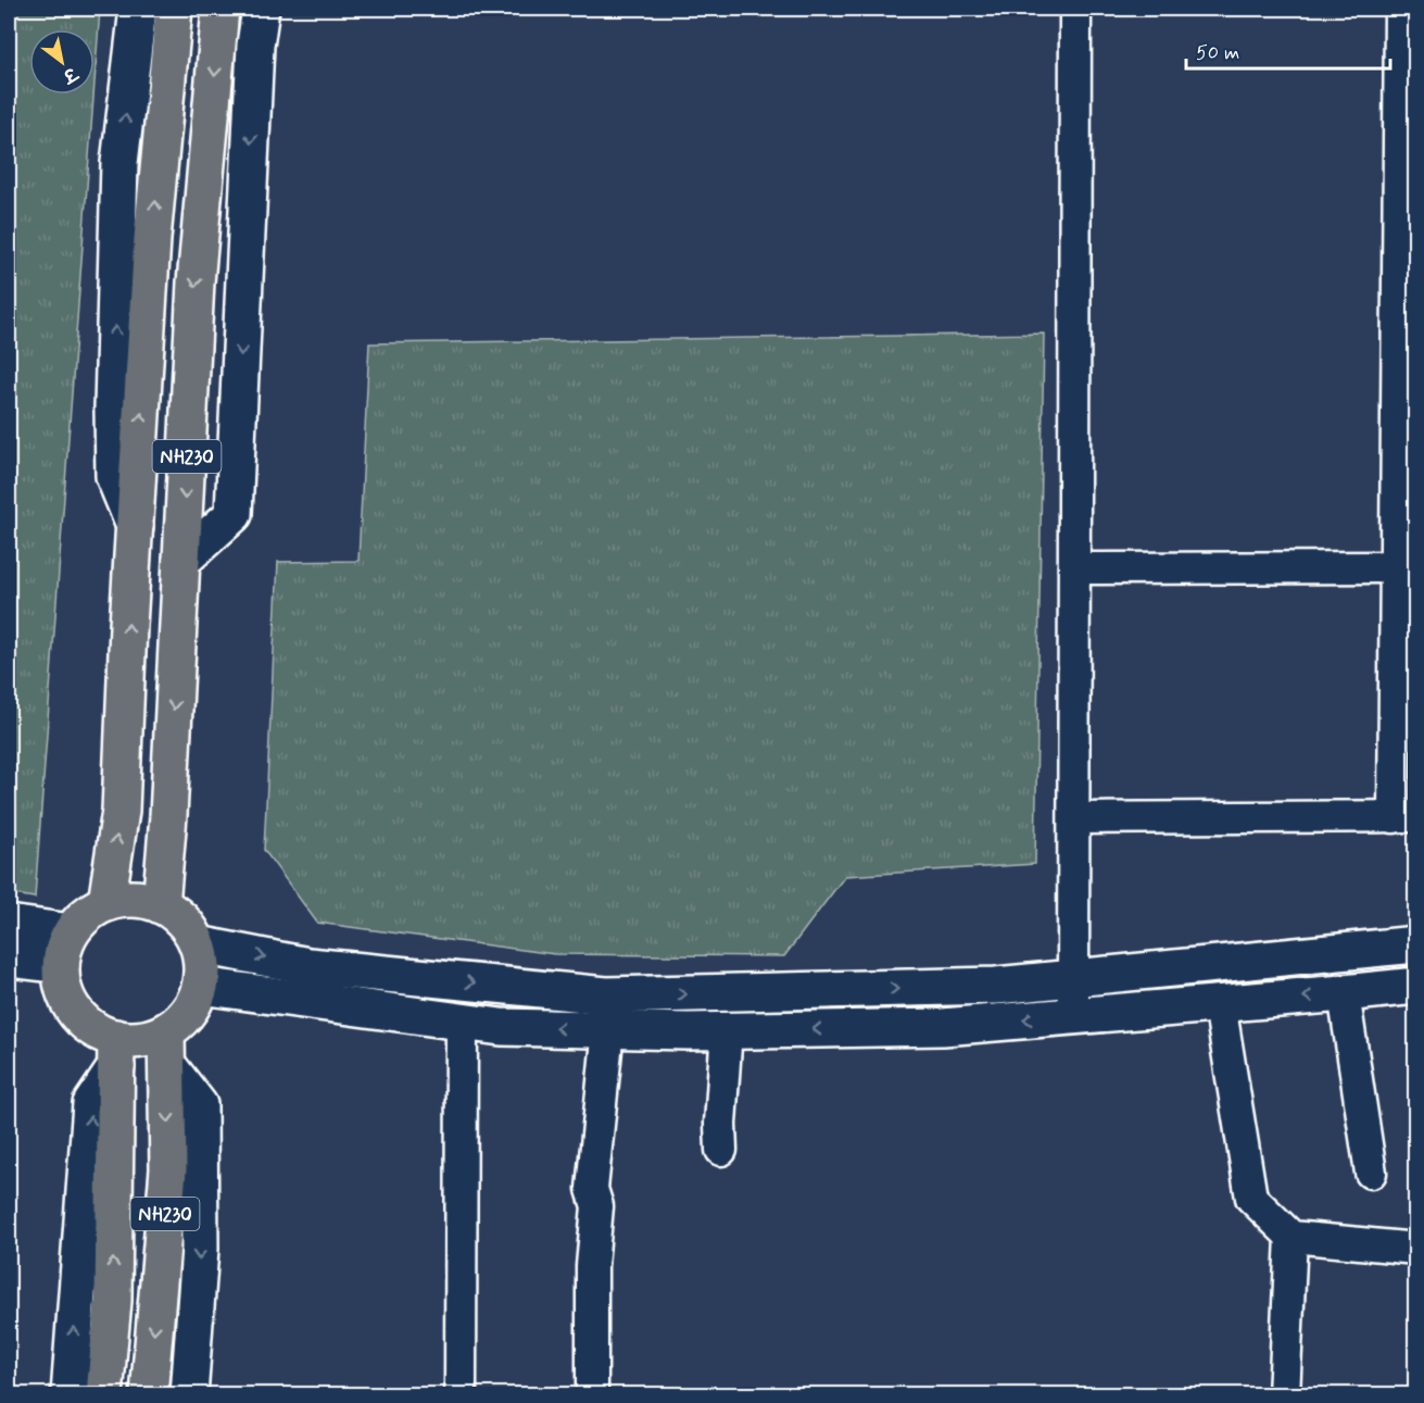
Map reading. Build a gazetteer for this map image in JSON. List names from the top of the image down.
{
  "streets": {
    "highway": ["NH230"]
  },
  "scale_bar": "50 m",
  "north": "bottom right"
}
